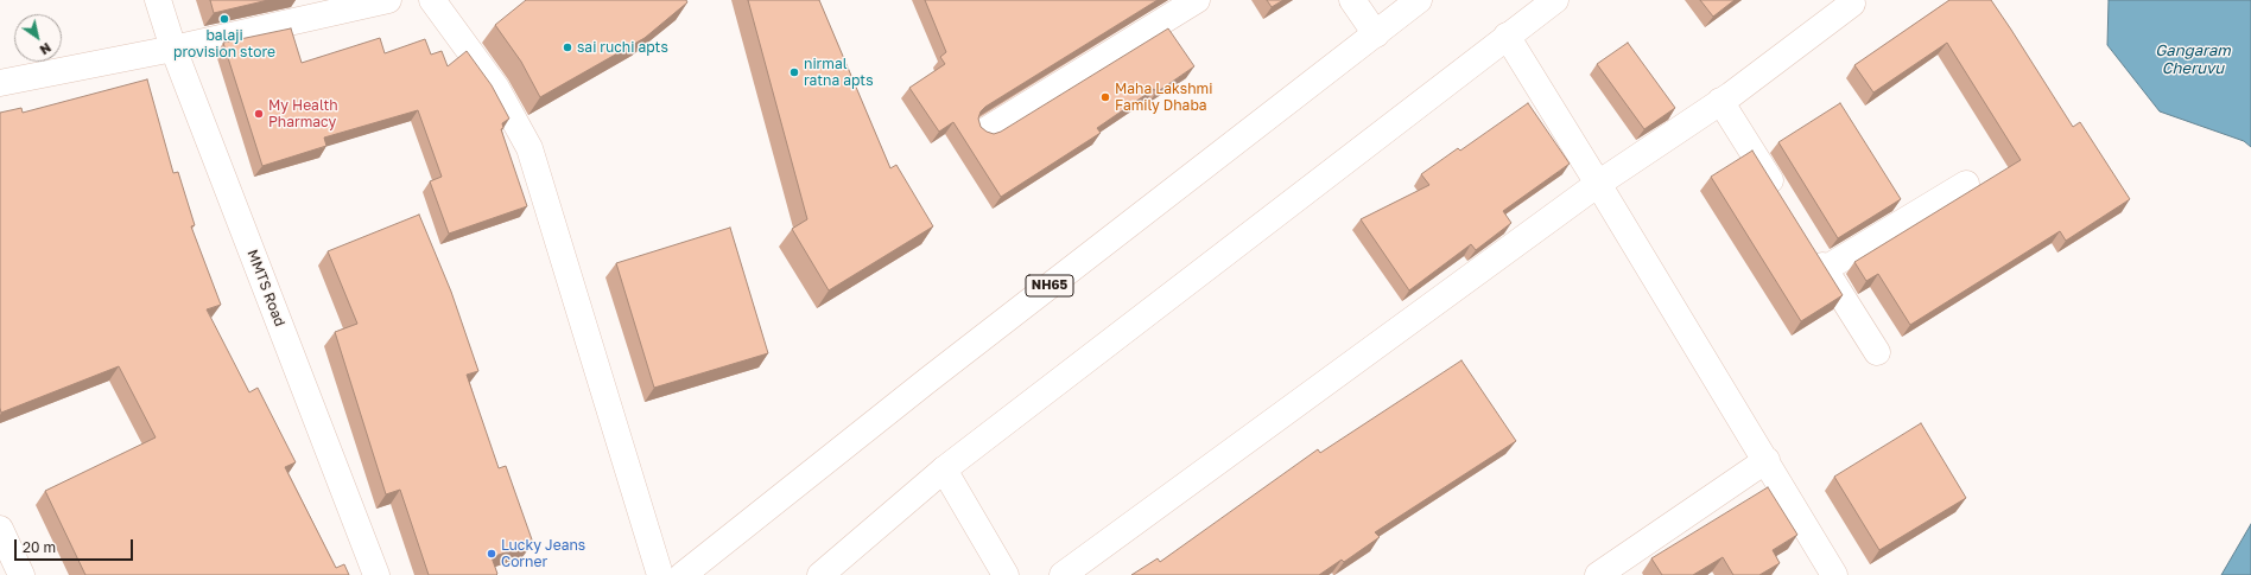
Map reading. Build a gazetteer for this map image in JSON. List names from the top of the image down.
{
  "streets": {
    "main road": ["NH65", "MMTS Road"]
  },
  "water": ["Gangaram Cheruvu"],
  "places": [
    "balaji provision store",
    "sai ruchi apts",
    "nirmal ratna apts",
    "Maha Lakshmi Family Dhaba",
    "My Health Pharmacy",
    "Lucky Jeans Corner"
  ],
  "scale_bar": "20 m",
  "north": "bottom right"
}
